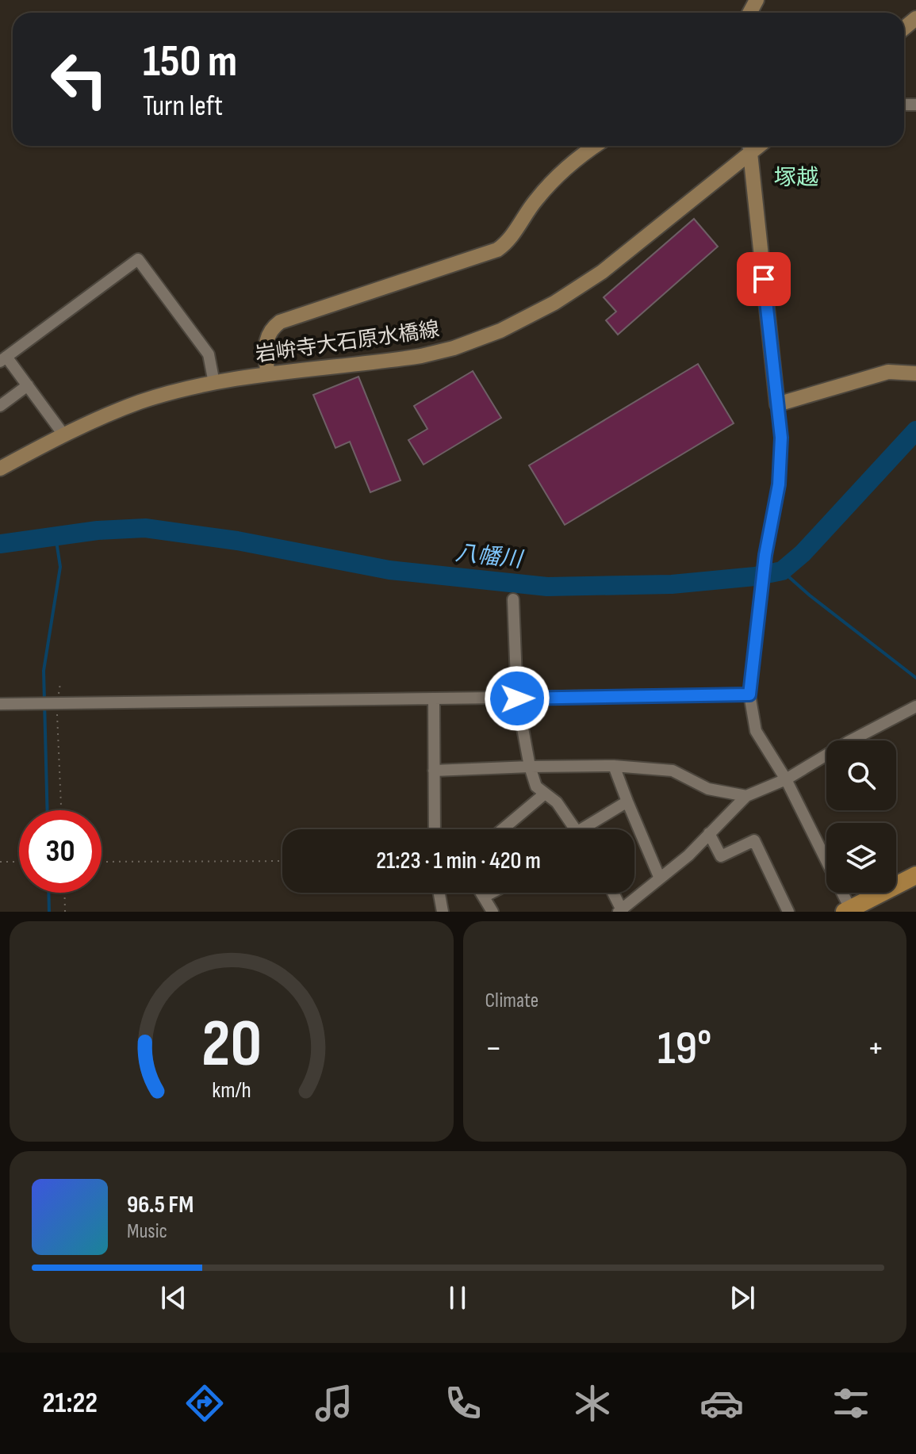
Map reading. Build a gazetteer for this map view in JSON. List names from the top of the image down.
{
  "streets": {
    "main road": ["岩峅寺大石原水橋線"]
  },
  "districts": ["塚越"],
  "water": ["八幡川"],
  "page": {
    "turn": ["150 m", "Turn left"],
    "limit": "30",
    "trip": "21:23 · 1 min · 420 m",
    "tile": "Climate",
    "heat": ["−", "19°", "+"],
    "song": ["96.5 FM", "Music"],
    "tabs": "21:22",
    "gauge": ["20", "km/h"]
  }
}
